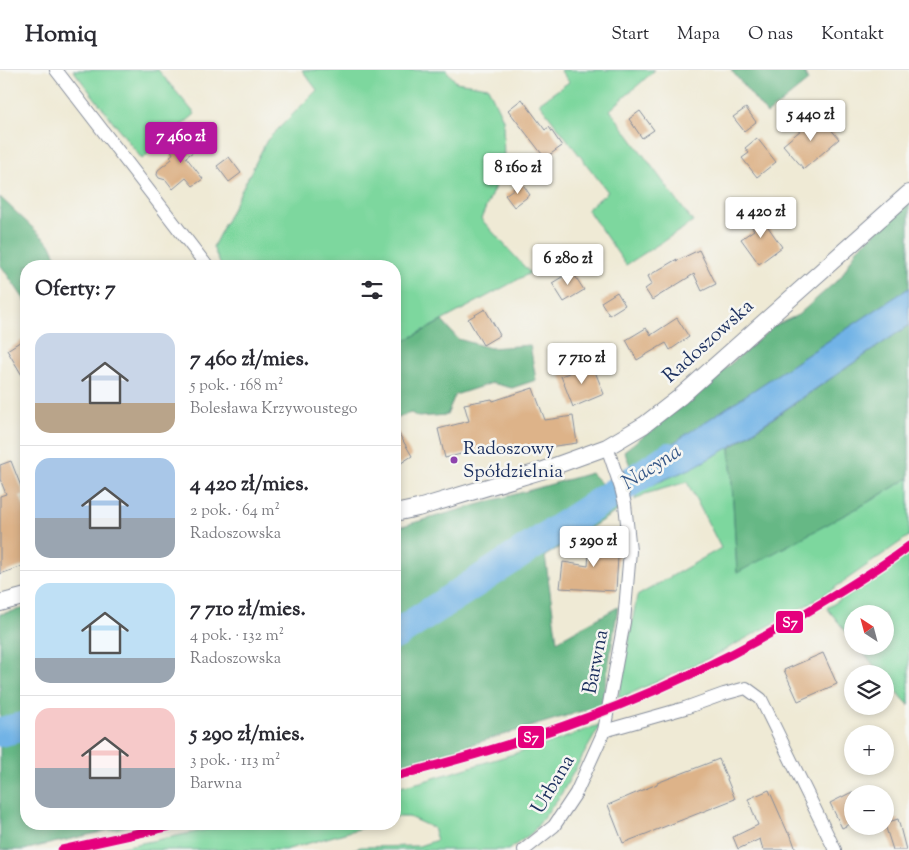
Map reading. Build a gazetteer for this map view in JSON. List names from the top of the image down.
{
  "streets": {
    "street": ["Radoszowska", "Barwna", "Urbana"]
  },
  "crossings": [
    ["Radoszowska", "Barwna"],
    ["Barwna", "Urbana"]
  ],
  "water": ["Nacyna"],
  "places": ["Radoszowy Spółdzielnia"],
  "lines": ["transit line S7"],
  "north": "top left",
  "page": {
    "header": "Homiq",
    "nav": [
      "Start",
      "Mapa",
      "O nas",
      "Kontakt"
    ],
    "price": [
      "5 440 zł",
      "7 460 zł",
      "8 160 zł",
      "4 420 zł",
      "6 280 zł",
      "7 710 zł",
      "5 290 zł"
    ],
    "heading": "Oferty: 7",
    "list": [
      {
        "name": "7 460 zł/mies.",
        "note": "5 pok. · 168 m² · Bolesława Krzywoustego"
      },
      {
        "name": "4 420 zł/mies.",
        "note": "2 pok. · 64 m² · Radoszowska"
      },
      {
        "name": "7 710 zł/mies.",
        "note": "4 pok. · 132 m² · Radoszowska"
      },
      {
        "name": "5 290 zł/mies.",
        "note": "3 pok. · 113 m² · Barwna"
      }
    ],
    "map_buttons": ["+", "−"]
  }
}
